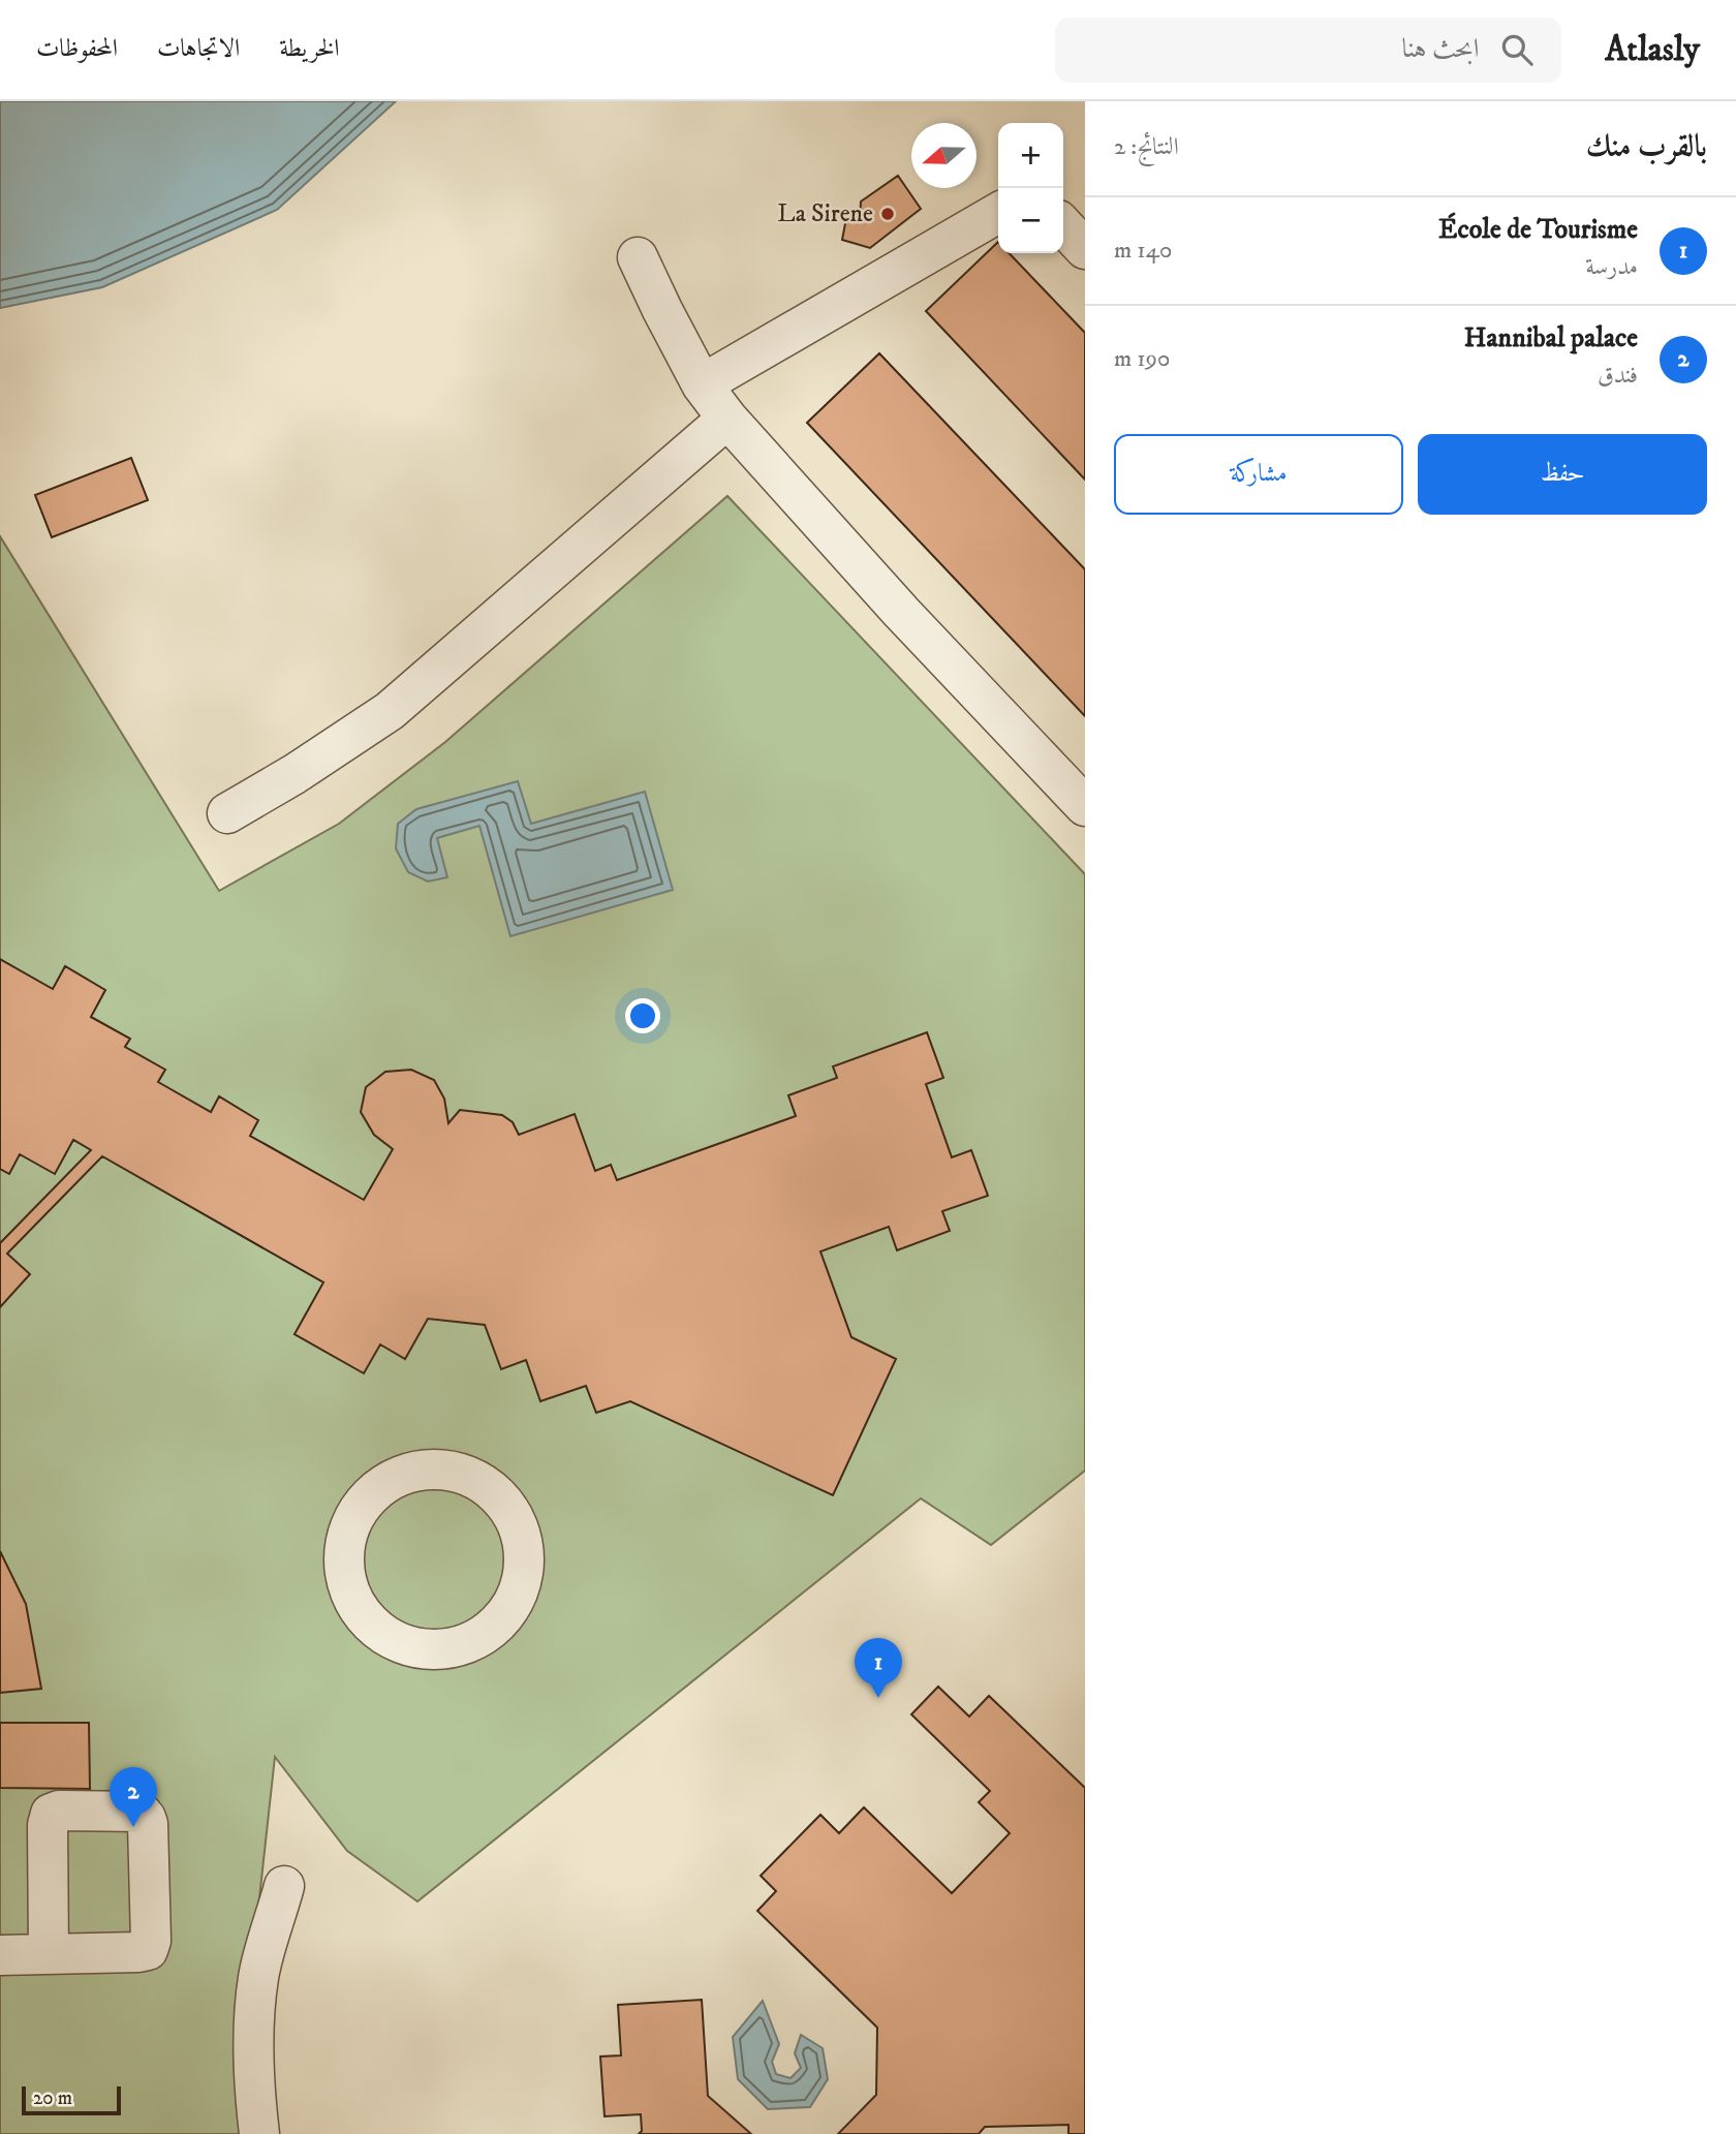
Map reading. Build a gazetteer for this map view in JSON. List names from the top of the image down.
{
  "places": ["La Sirene"],
  "scale_bar": "20 m",
  "north": "left",
  "page": {
    "header": "Atlasly",
    "search": "ابحث هنا",
    "nav": ["الخريطة", "الاتجاهات", "المحفوظات"],
    "heading": ["بالقرب منك", "النتائج: 2"],
    "map_buttons": ["+", "−"],
    "list": [
      {
        "mark": "1",
        "name": "École de Tourisme",
        "note": "مدرسة",
        "value": "140 m"
      },
      {
        "mark": "2",
        "name": "Hannibal palace",
        "note": "فندق",
        "value": "190 m"
      }
    ],
    "buttons": ["حفظ", "مشاركة"],
    "pins": ["1", "2"],
    "scale": "20 m"
  }
}
